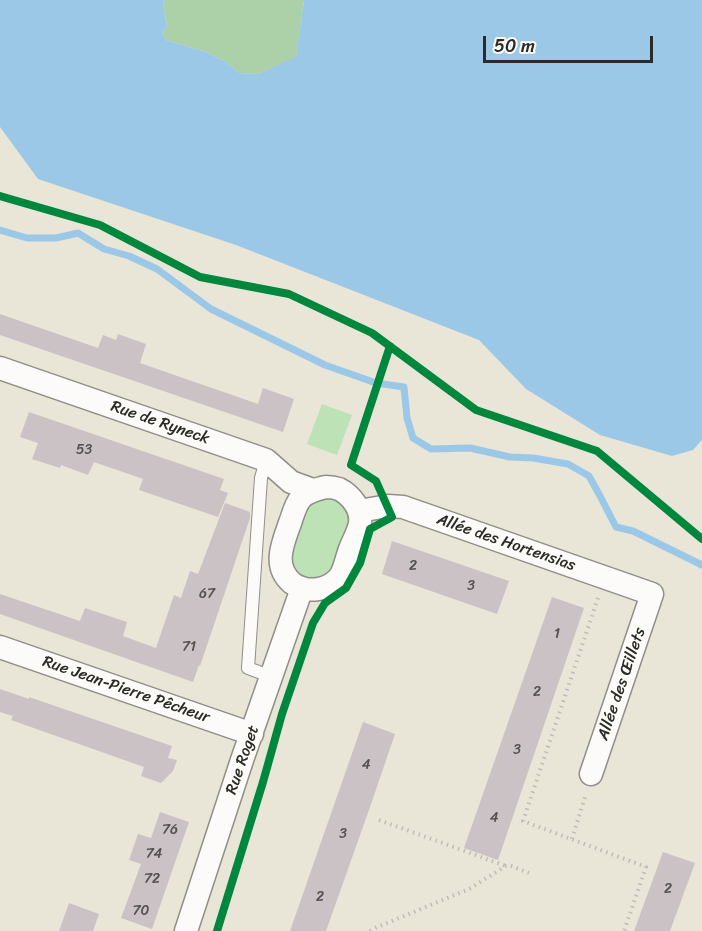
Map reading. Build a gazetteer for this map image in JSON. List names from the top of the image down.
{
  "streets": {
    "street": [
      "Rue de Ryneck",
      "Allée des Hortensias",
      "Allée des Œillets",
      "Rue Jean-Pierre Pêcheur",
      "Rue Roget"
    ]
  },
  "crossings": [
    ["Rue de Ryneck", "Allée des Hortensias"],
    ["Rue de Ryneck", "Rue Roget"],
    ["Allée des Hortensias", "Allée des Œillets"],
    ["Allée des Hortensias", "Rue Roget"],
    ["Rue Jean-Pierre Pêcheur", "Rue Roget"]
  ],
  "house_numbers": [
    "53",
    "2",
    "3",
    "67",
    "1",
    "71",
    "2",
    "3",
    "4",
    "4",
    "76",
    "3",
    "74",
    "72",
    "2",
    "2",
    "70"
  ],
  "scale_bar": "50 m"
}
